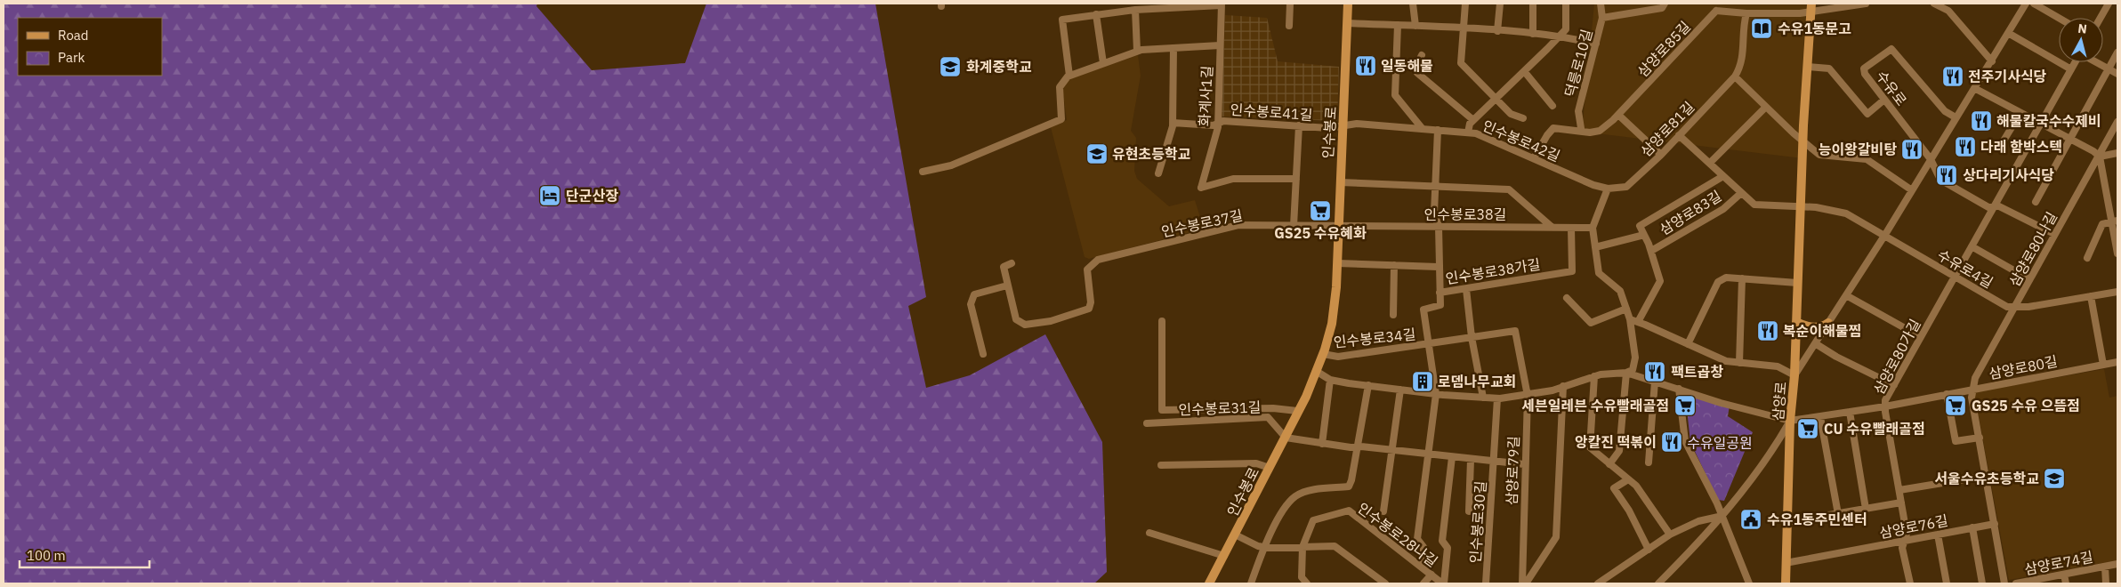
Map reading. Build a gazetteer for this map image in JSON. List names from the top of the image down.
{
  "streets": {
    "main road": ["인수봉로", "삼양로"],
    "street": [
      "삼양로85길",
      "덕릉로10길",
      "수유로",
      "화계사1길",
      "인수봉로41길",
      "삼양로81길",
      "인수봉로42길",
      "삼양로83길",
      "인수봉로38길",
      "인수봉로37길",
      "삼양로80나길",
      "수유로4길",
      "인수봉로38가길",
      "인수봉로34길",
      "삼양로80가길",
      "삼양로80길",
      "인수봉로31길",
      "삼양로79길",
      "인수봉로30길",
      "삼양로76길",
      "인수봉로28나길",
      "삼양로74길"
    ]
  },
  "crossings": [
    ["삼양로85길", "삼양로81길"],
    ["삼양로85길", "인수봉로42길"],
    ["삼양로85길", "삼양로"],
    ["수유로", "삼양로80가길"],
    ["화계사1길", "인수봉로41길"],
    ["인수봉로41길", "인수봉로"],
    ["인수봉로41길", "인수봉로42길"],
    ["삼양로81길", "인수봉로42길"],
    ["삼양로81길", "삼양로83길"],
    ["인수봉로", "인수봉로42길"],
    ["인수봉로", "인수봉로38길"],
    ["인수봉로", "인수봉로37길"],
    ["인수봉로", "인수봉로34길"],
    ["인수봉로", "인수봉로31길"],
    ["인수봉로", "인수봉로30길"],
    ["인수봉로42길", "인수봉로38가길"],
    ["삼양로83길", "삼양로"],
    ["인수봉로38길", "인수봉로37길"],
    ["인수봉로38길", "인수봉로38가길"],
    ["삼양로80나길", "수유로4길"],
    ["삼양로80나길", "삼양로80길"],
    ["수유로4길", "삼양로80가길"],
    ["인수봉로38가길", "인수봉로34길"],
    ["인수봉로34길", "삼양로79길"],
    ["삼양로80가길", "삼양로80길"],
    ["삼양로80가길", "삼양로76길"],
    ["삼양로80길", "삼양로"],
    ["삼양로", "삼양로76길"],
    ["인수봉로31길", "인수봉로30길"],
    ["삼양로79길", "인수봉로30길"],
    ["인수봉로30길", "인수봉로28나길"]
  ],
  "parks": ["수유일공원"],
  "places": {
    "library": ["수유1동문고"],
    "restaurant": [
      "일동해물",
      "전주기사식당",
      "해물칼국수수제비",
      "다래 함박스텍",
      "능이왕갈비탕",
      "상다리기사식당",
      "복순이해물찜",
      "팩트곱창",
      "앙칼진 떡볶이"
    ],
    "school or university": ["화계중학교", "유현초등학교", "서울수유초등학교"],
    "hotel": ["단군산장"],
    "supermarket": [
      "GS25 수유혜화",
      "세븐일레븐 수유빨래골점",
      "GS25 수유 으뜸점",
      "CU 수유빨래골점"
    ],
    "building": ["로뎀나무교회"],
    "public building": ["수유1동주민센터"]
  },
  "legend": ["Road", "Park"],
  "scale_bar": "100 m",
  "north": "top"
}
